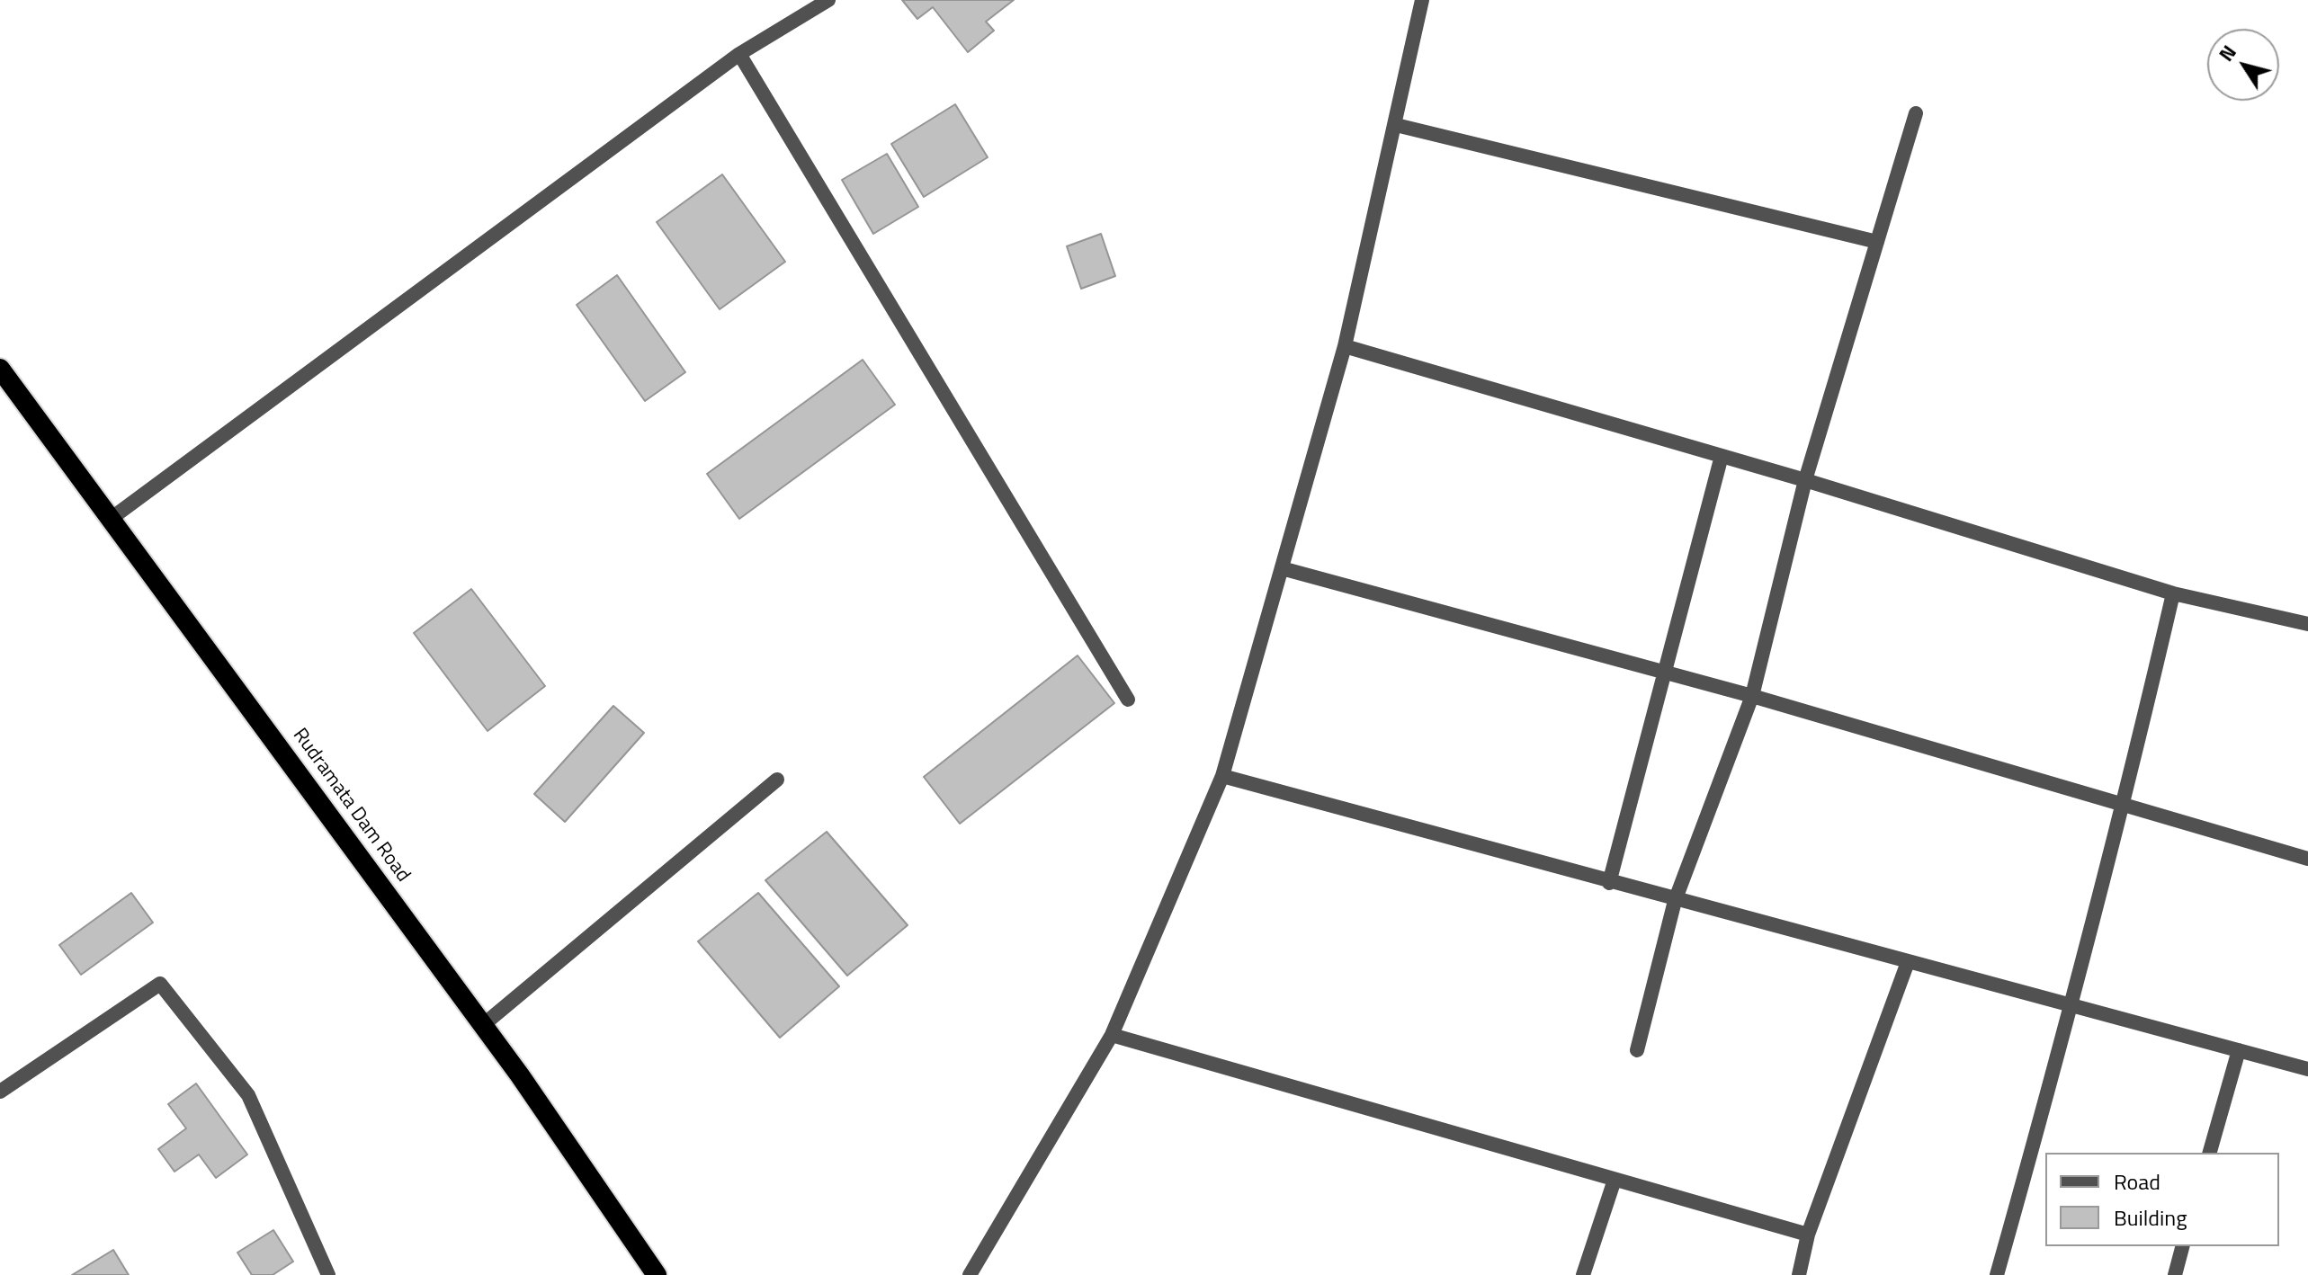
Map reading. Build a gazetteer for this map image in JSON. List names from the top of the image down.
{
  "streets": {
    "highway": ["Rudramata Dam Road"]
  },
  "legend": ["Road", "Building"],
  "north": "top left"
}
